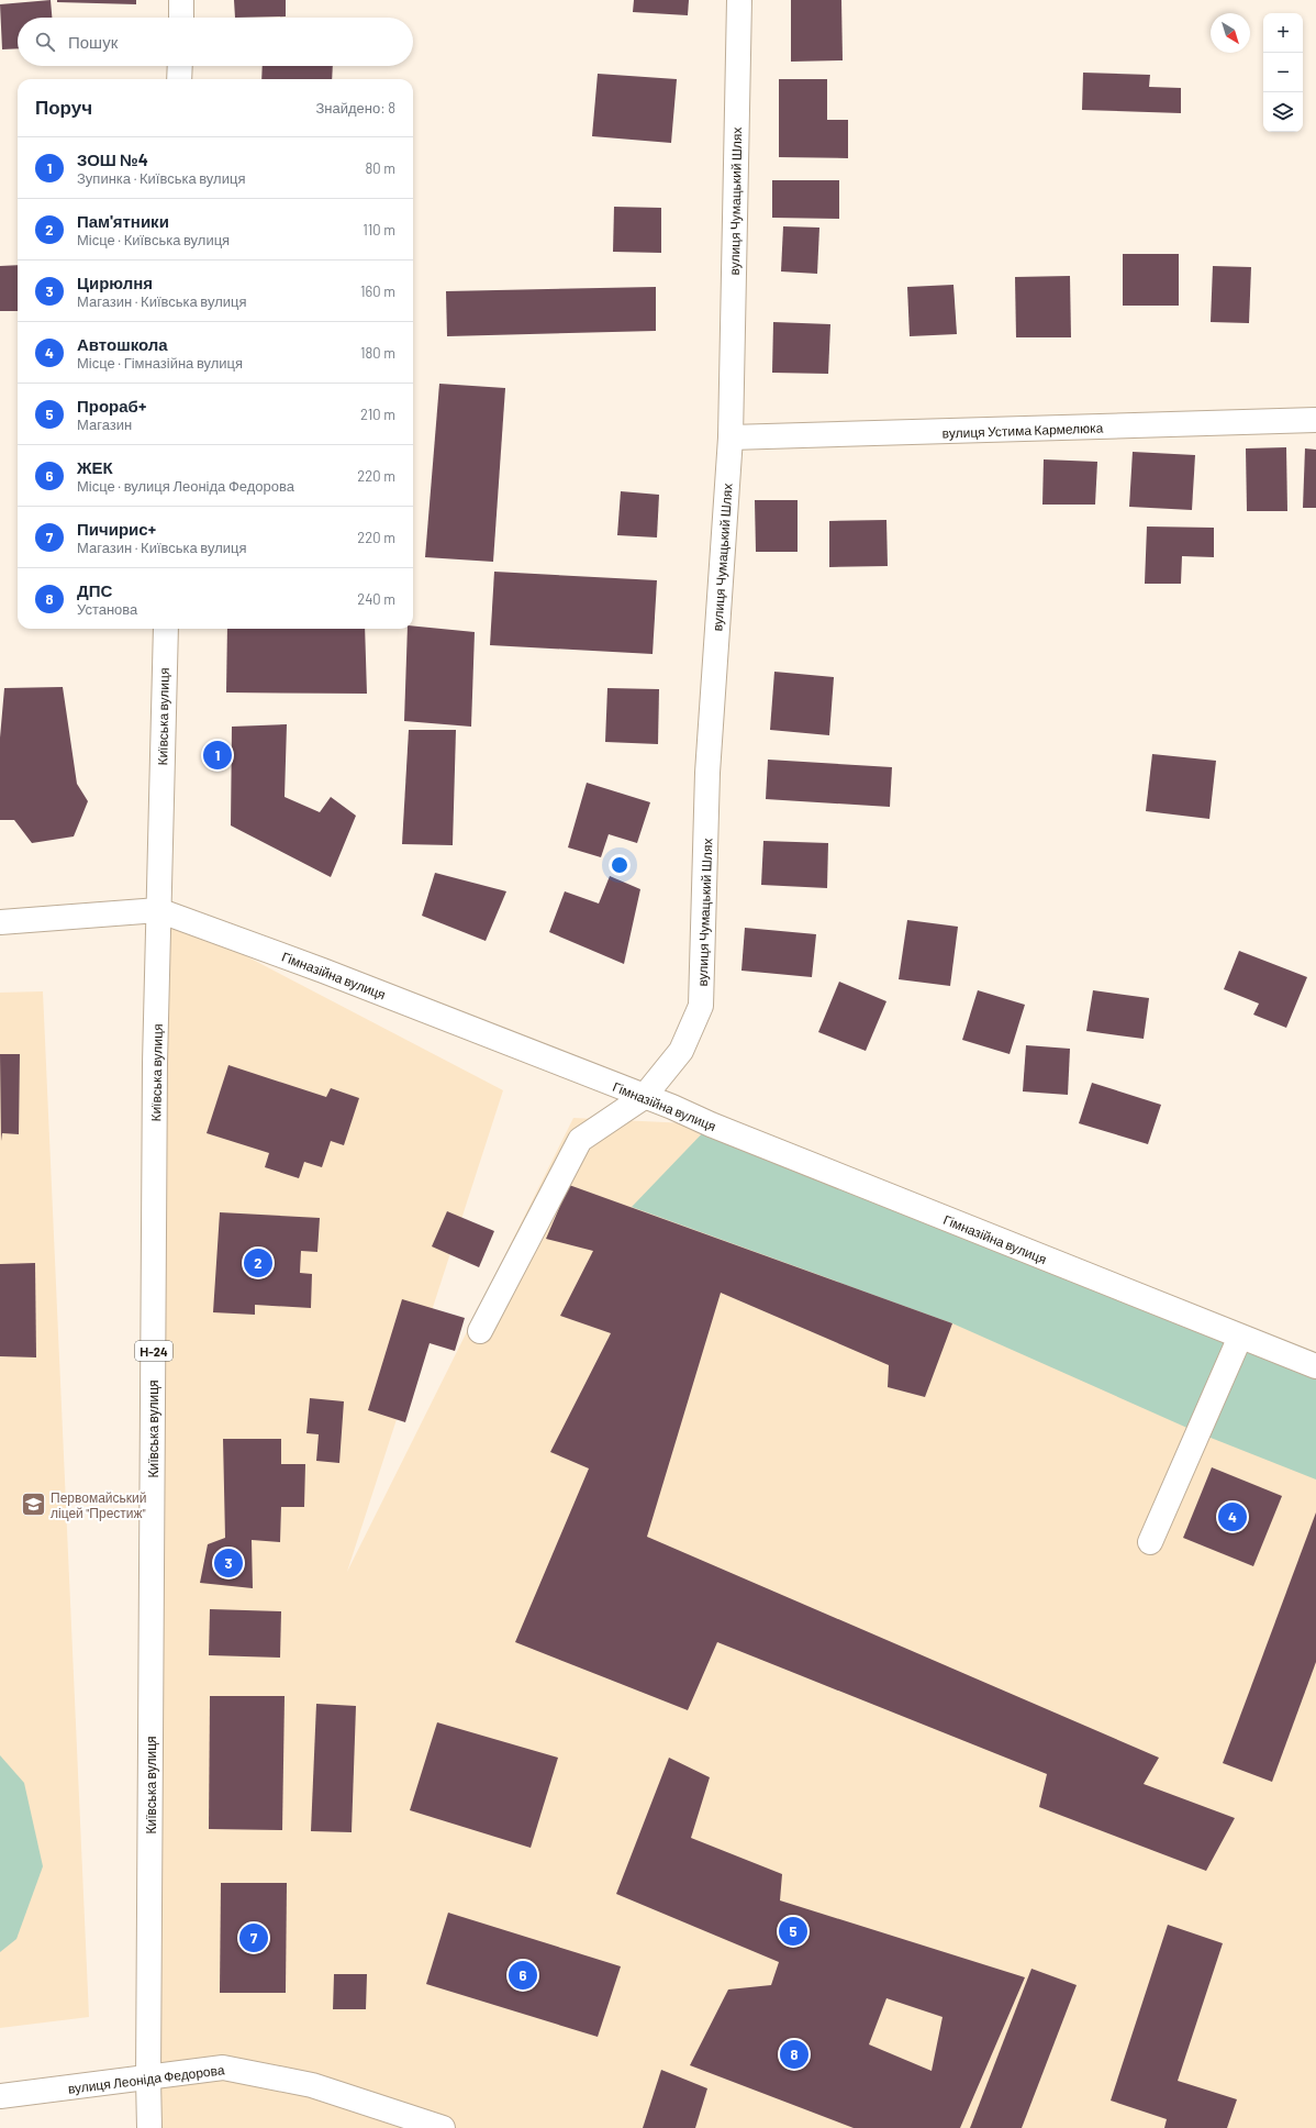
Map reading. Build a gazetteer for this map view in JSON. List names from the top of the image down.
{
  "streets": {
    "street": [
      "вулиця Чумацький Шлях",
      "вулиця Устима Кармелюка",
      "Київська вулиця",
      "Гімназійна вулиця",
      "Н-24",
      "вулиця Леоніда Федорова"
    ]
  },
  "crossings": [
    ["вулиця Чумацький Шлях", "вулиця Устима Кармелюка"],
    ["вулиця Чумацький Шлях", "Гімназійна вулиця"],
    ["Київська вулиця", "Гімназійна вулиця"],
    ["Київська вулиця", "вулиця Леоніда Федорова"]
  ],
  "places": {
    "school or university": ["Первомайський ліцей \"Престиж\""]
  },
  "north": "bottom right",
  "page": {
    "map_buttons": ["+", "−"],
    "search": "Пошук",
    "heading": ["Поруч", "Знайдено: 8"],
    "list": [
      {
        "mark": "1",
        "name": "ЗОШ №4",
        "note": "Зупинка · Київська вулиця",
        "value": "80 m"
      },
      {
        "mark": "2",
        "name": "Пам'ятники",
        "note": "Місце · Київська вулиця",
        "value": "110 m"
      },
      {
        "mark": "3",
        "name": "Цирюлня",
        "note": "Магазин · Київська вулиця",
        "value": "160 m"
      },
      {
        "mark": "4",
        "name": "Автошкола",
        "note": "Місце · Гімназійна вулиця",
        "value": "180 m"
      },
      {
        "mark": "5",
        "name": "Прораб+",
        "note": "Магазин",
        "value": "210 m"
      },
      {
        "mark": "6",
        "name": "ЖЕК",
        "note": "Місце · вулиця Леоніда Федорова",
        "value": "220 m"
      },
      {
        "mark": "7",
        "name": "Пичирис+",
        "note": "Магазин · Київська вулиця",
        "value": "220 m"
      },
      {
        "mark": "8",
        "name": "ДПС",
        "note": "Установа",
        "value": "240 m"
      }
    ],
    "pins": [
      "1",
      "2",
      "4",
      "3",
      "5",
      "7",
      "6",
      "8"
    ]
  }
}
